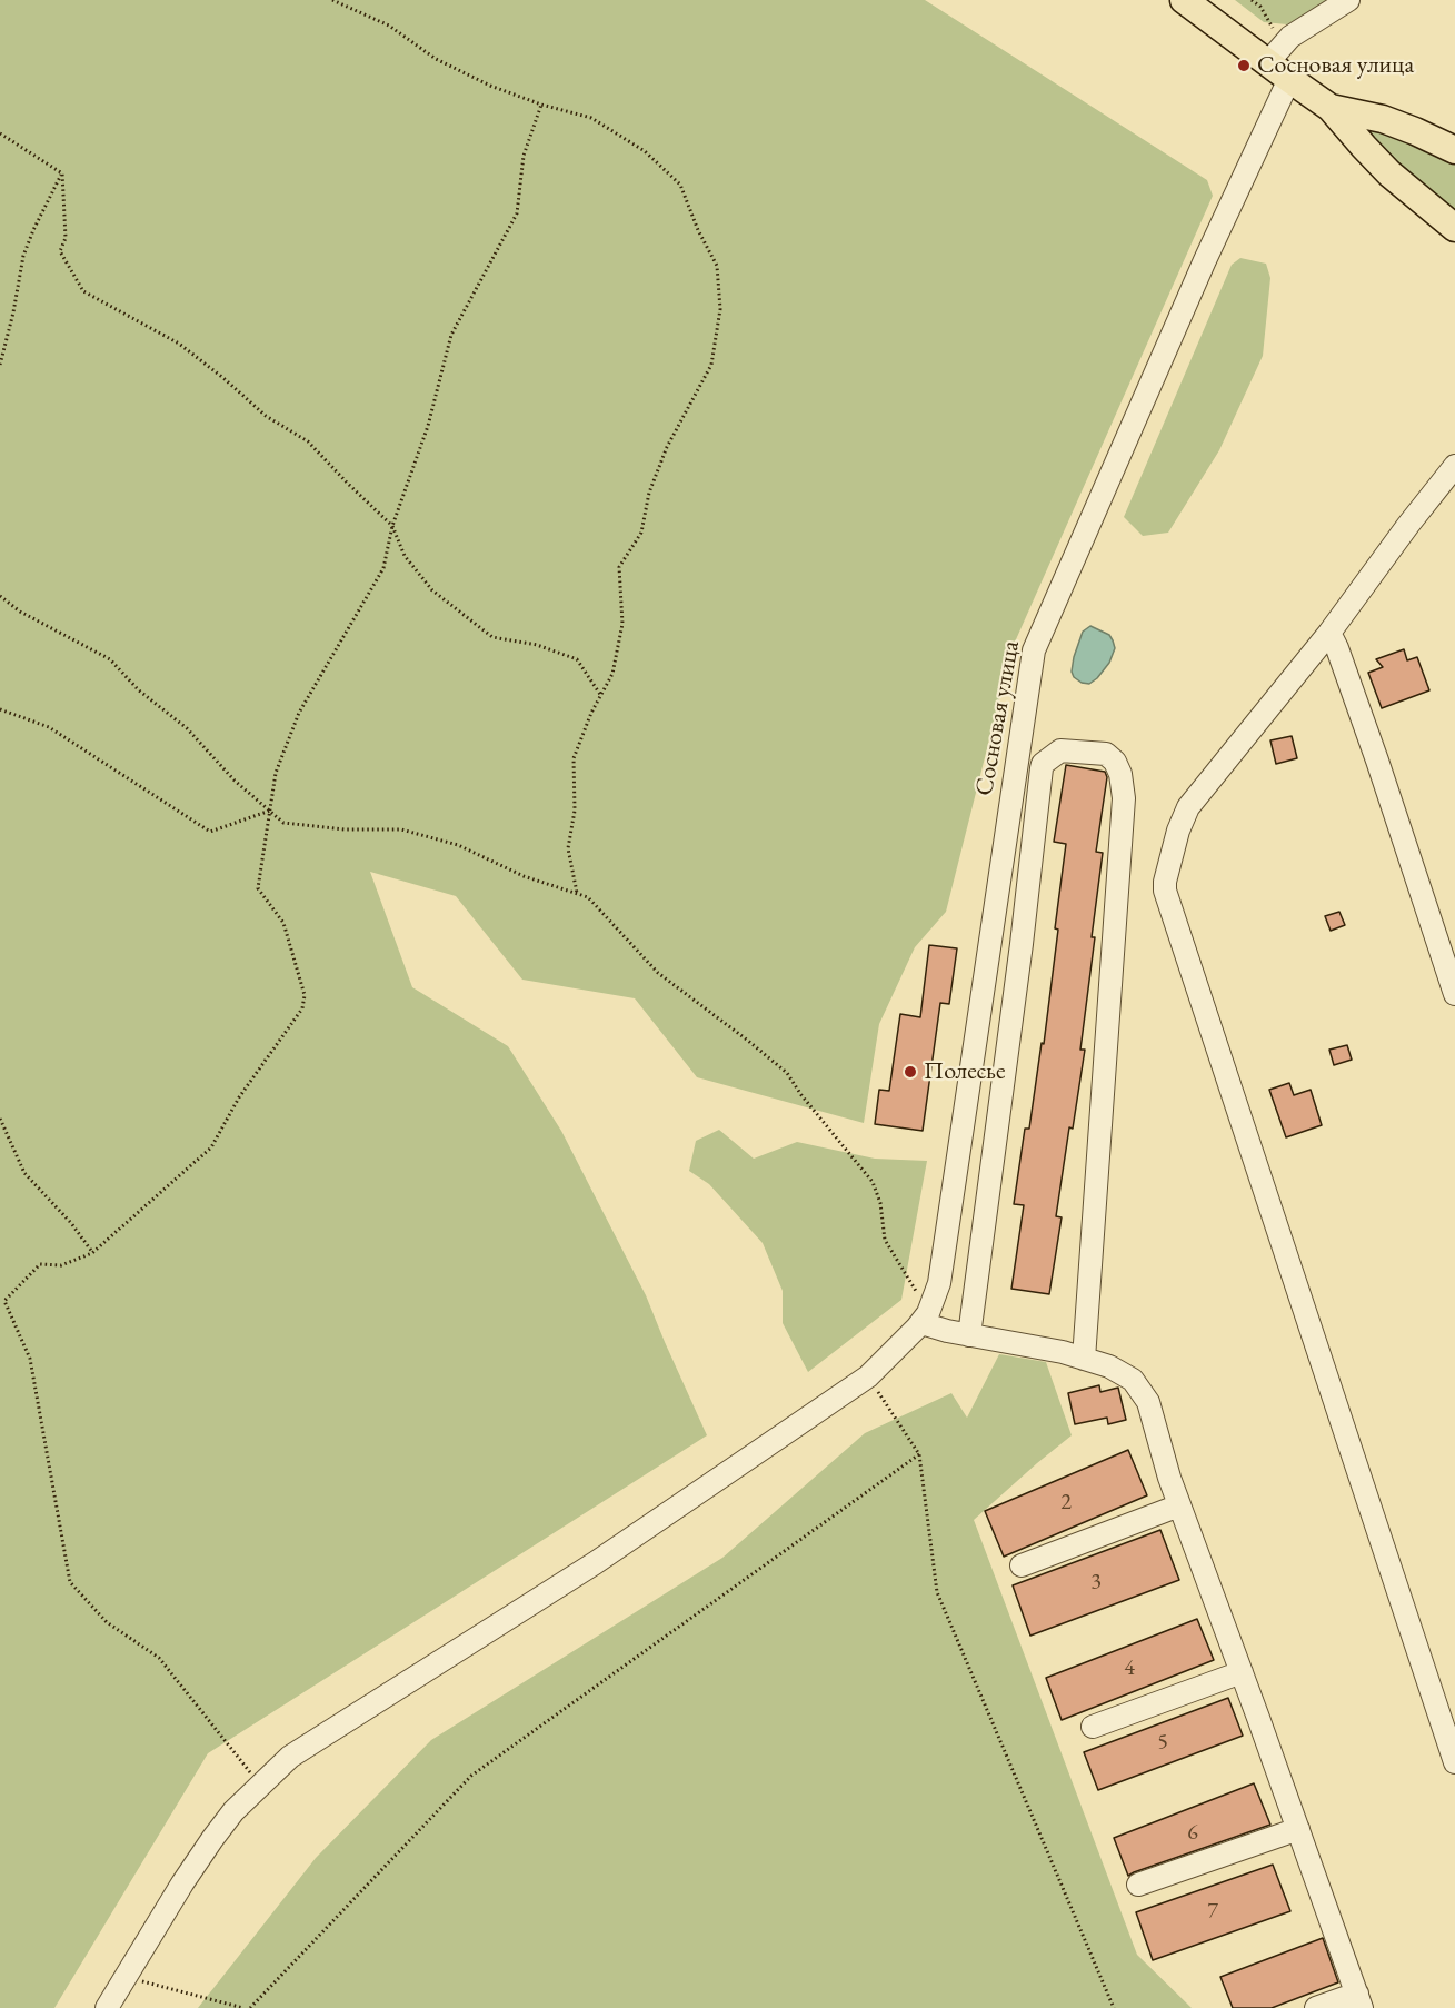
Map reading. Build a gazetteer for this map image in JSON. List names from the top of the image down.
{
  "streets": {
    "street": ["Сосновая улица"]
  },
  "places": ["Сосновая улица", "Полесье"],
  "house_numbers": [
    "2",
    "3",
    "4",
    "5",
    "6",
    "7"
  ]
}
